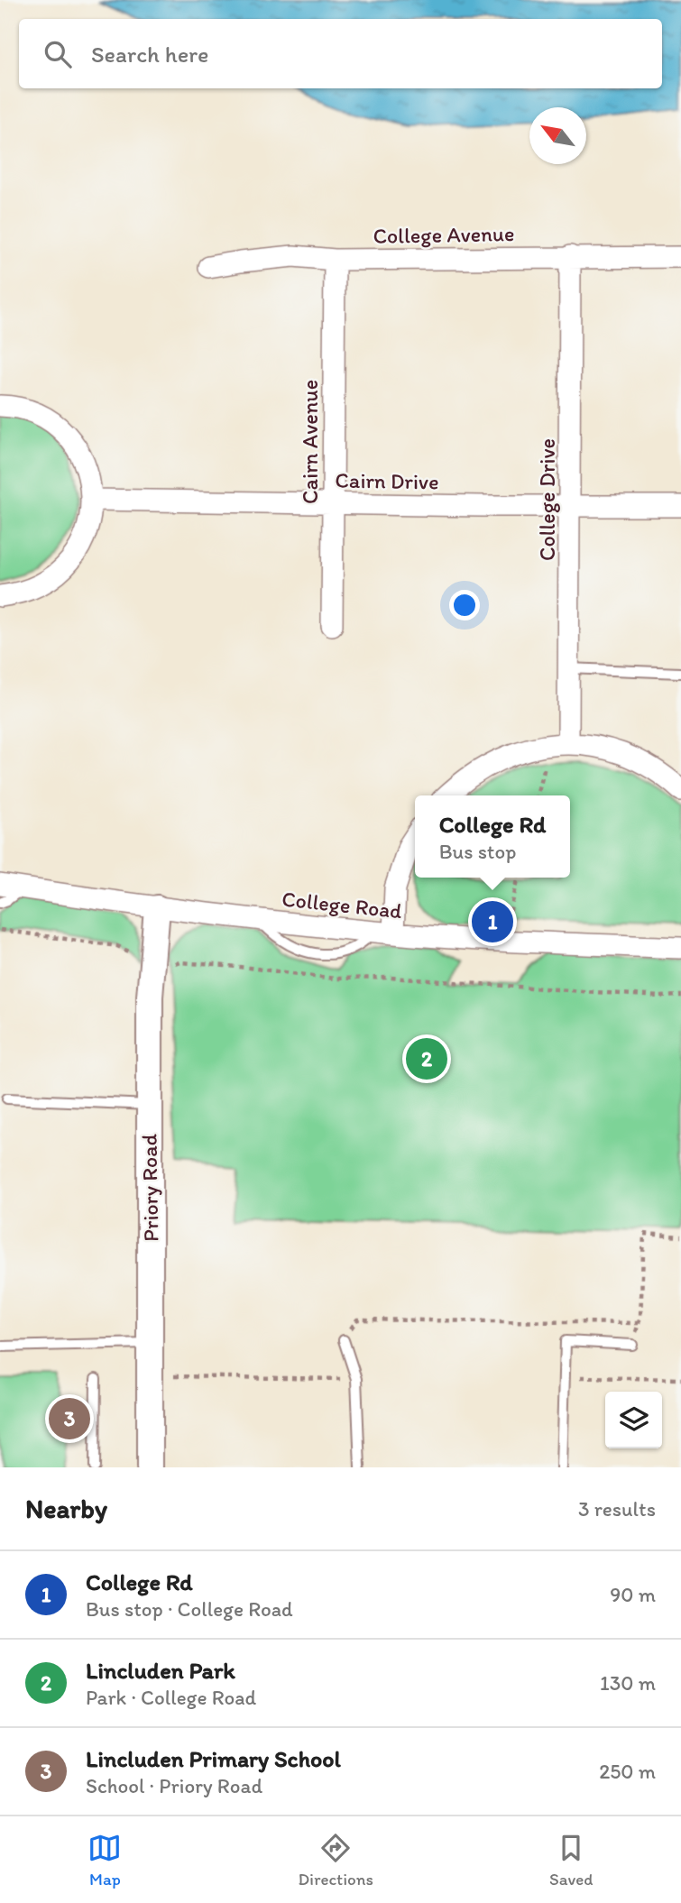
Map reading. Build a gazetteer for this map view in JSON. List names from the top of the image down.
{
  "streets": {
    "street": [
      "College Avenue",
      "Cairn Avenue",
      "Cairn Drive",
      "College Drive",
      "College Road",
      "Priory Road"
    ]
  },
  "crossings": [
    ["College Avenue", "Cairn Avenue"],
    ["College Avenue", "College Drive"],
    ["Cairn Avenue", "Cairn Drive"],
    ["Cairn Drive", "College Drive"],
    ["College Road", "Priory Road"]
  ],
  "north": "top left",
  "page": {
    "search": "Search here",
    "popup": ["College Rd", "Bus stop"],
    "pins": ["1", "2", "3"],
    "heading": ["Nearby", "3 results"],
    "list": [
      {
        "mark": "1",
        "name": "College Rd",
        "note": "Bus stop · College Road",
        "value": "90 m"
      },
      {
        "mark": "2",
        "name": "Lincluden Park",
        "note": "Park · College Road",
        "value": "130 m"
      },
      {
        "mark": "3",
        "name": "Lincluden Primary School",
        "note": "School · Priory Road",
        "value": "250 m"
      }
    ],
    "nav": ["Map", "Directions", "Saved"]
  }
}
